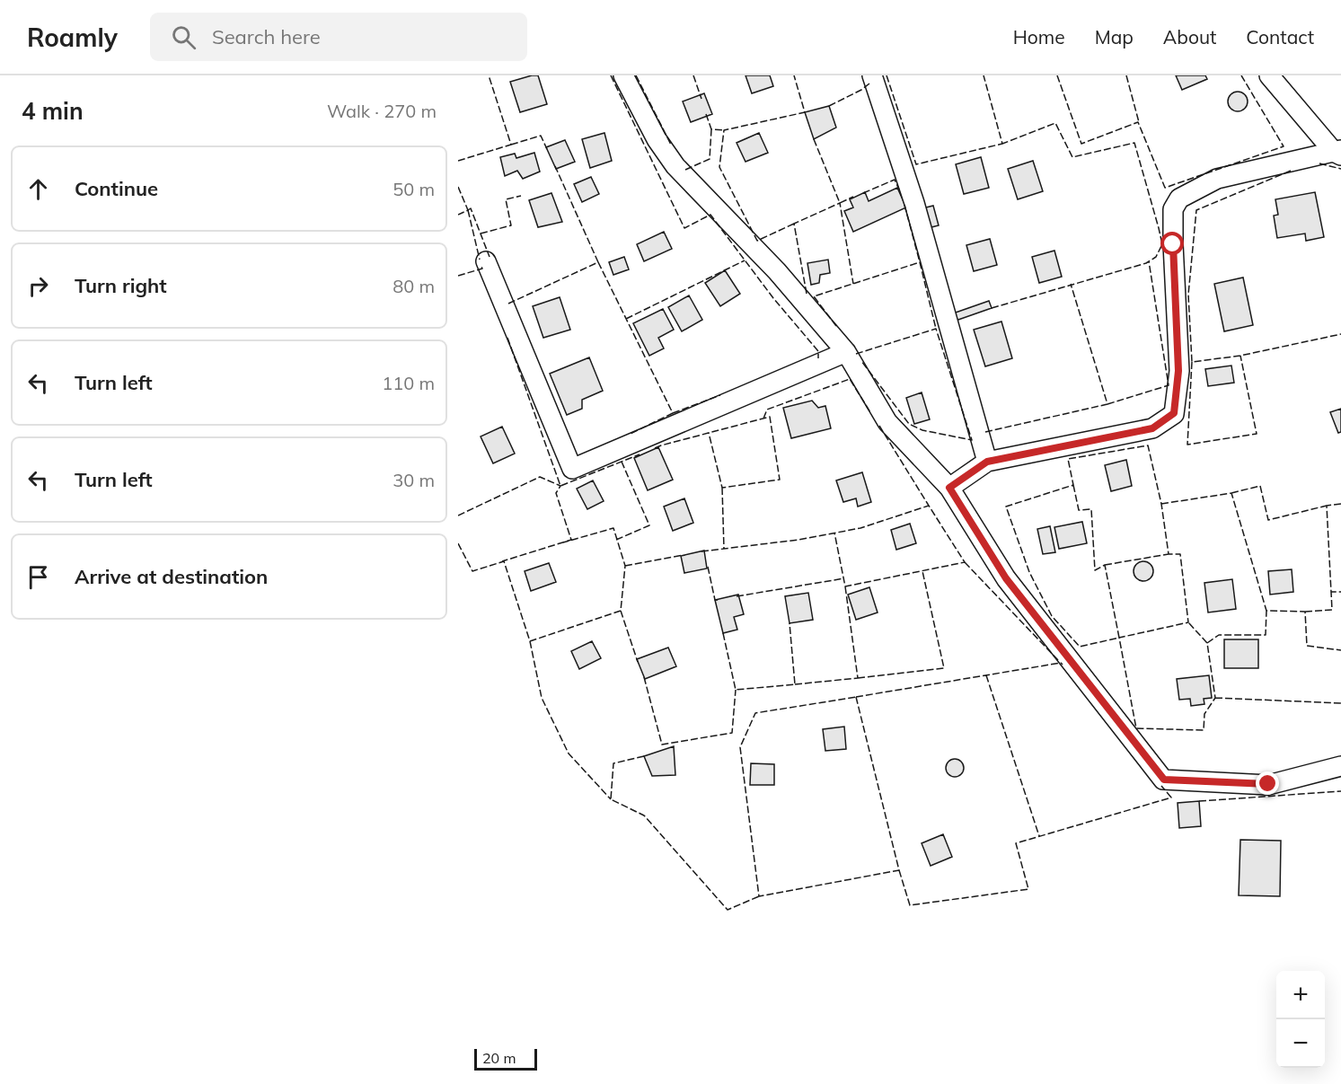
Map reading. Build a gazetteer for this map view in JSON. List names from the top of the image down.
{
  "scale_bar": "20 m",
  "page": {
    "header": "Roamly",
    "search": "Search here",
    "nav": [
      "Home",
      "Map",
      "About",
      "Contact"
    ],
    "heading": ["4 min", "Walk · 270 m"],
    "list": [
      ["Continue", "50 m"],
      ["Turn right", "80 m"],
      ["Turn left", "110 m"],
      ["Turn left", "30 m"],
      "Arrive at destination"
    ],
    "map_buttons": ["+", "−"],
    "scale": "20 m"
  }
}
